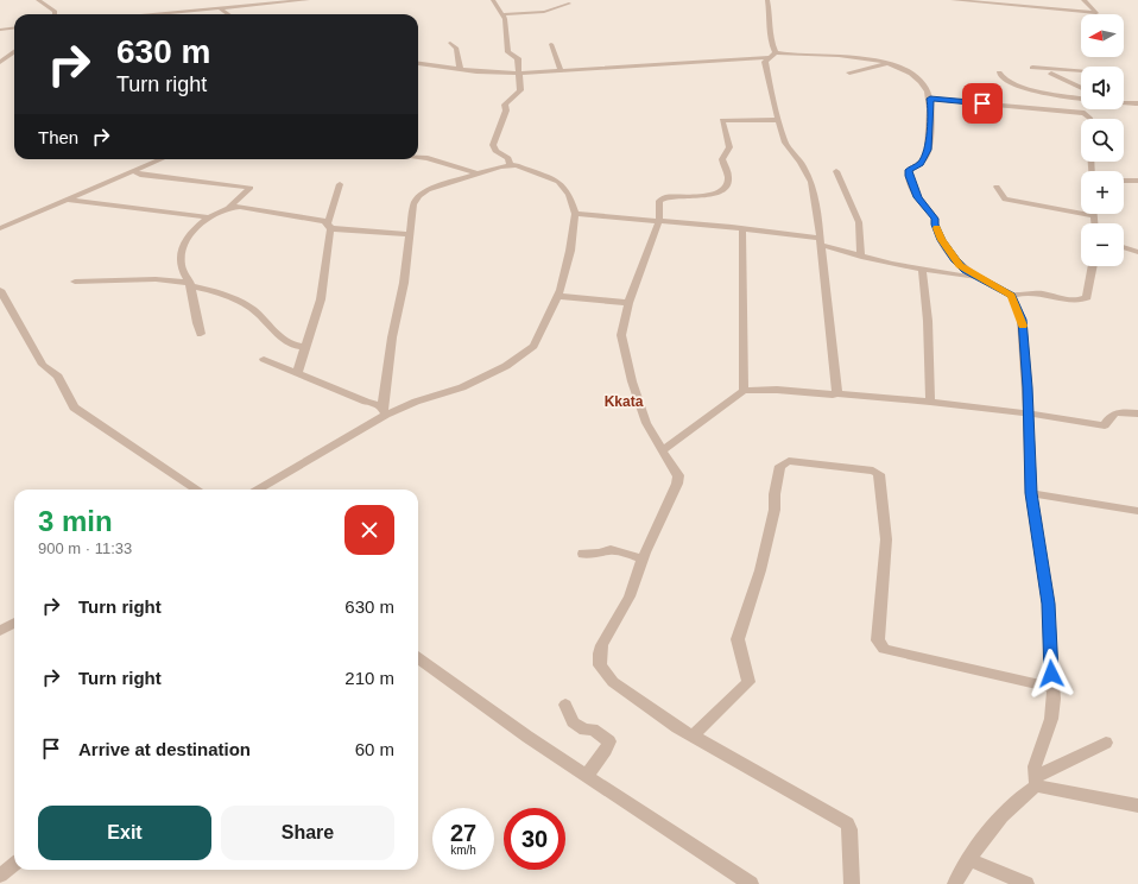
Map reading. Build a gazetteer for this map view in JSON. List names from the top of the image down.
{
  "districts": ["Kkata"],
  "north": "left",
  "page": {
    "map_buttons": ["+", "−"],
    "turn": ["630 m", "Turn right"],
    "then": "Then",
    "heading": ["3 min", "900 m · 11:33"],
    "list": [
      {
        "name": "Turn right",
        "value": "630 m"
      },
      {
        "name": "Turn right",
        "value": "210 m"
      },
      {
        "name": "Arrive at destination",
        "value": "60 m"
      }
    ],
    "buttons": ["Exit", "Share"],
    "speed": "27 km/h",
    "limit": "30"
  }
}
